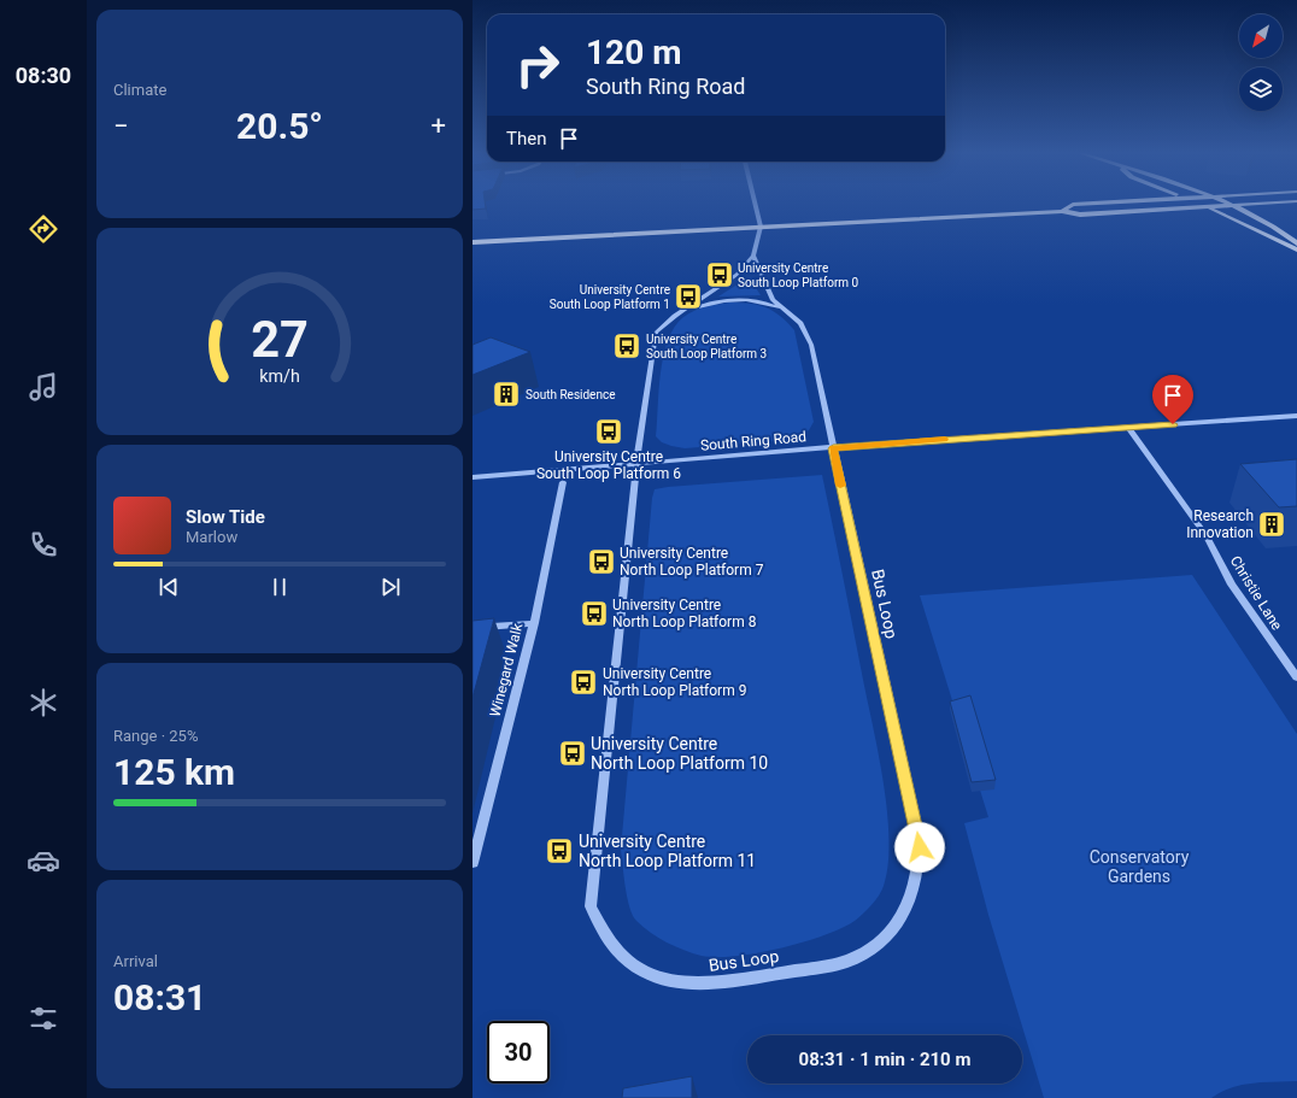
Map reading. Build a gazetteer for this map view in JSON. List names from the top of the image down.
{
  "streets": {
    "street": [
      "South Ring Road",
      "Christie Lane",
      "Bus Loop",
      "Winegard Walk"
    ]
  },
  "crossings": [
    ["South Ring Road", "Christie Lane"],
    ["South Ring Road", "Bus Loop"]
  ],
  "parks": ["Conservatory Gardens"],
  "places": {
    "bus stop": [
      "University Centre South Loop Platform 0",
      "University Centre South Loop Platform 1",
      "University Centre South Loop Platform 3",
      "University Centre South Loop Platform 6",
      "University Centre North Loop Platform 7",
      "University Centre North Loop Platform 8",
      "University Centre North Loop Platform 9",
      "University Centre North Loop Platform 10",
      "University Centre North Loop Platform 11"
    ],
    "building": ["South Residence", "Research Innovation"]
  },
  "north": "bottom left",
  "page": {
    "tabs": "08:30",
    "tile": [
      "Climate",
      ["Range · 25%", "125 km"],
      ["Arrival", "08:31"]
    ],
    "turn": ["120 m", "South Ring Road"],
    "heat": ["−", "20.5°", "+"],
    "then": "Then",
    "song": ["Slow Tide", "Marlow"],
    "limit": "30",
    "trip": "08:31 · 1 min · 210 m",
    "gauge": ["27", "km/h"]
  }
}
